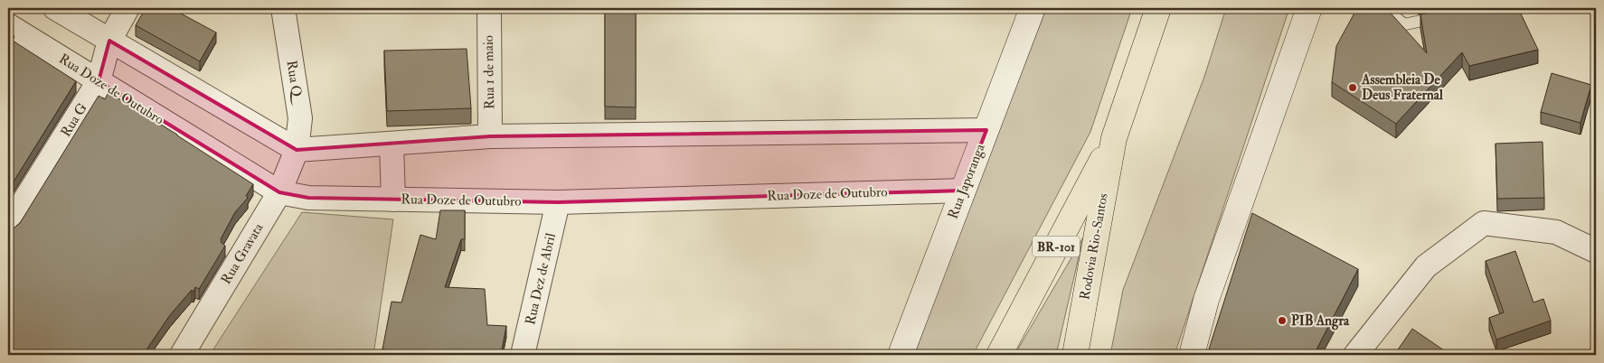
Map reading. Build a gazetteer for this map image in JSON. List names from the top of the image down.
{
  "streets": {
    "highway": ["BR-101", "Rodovia Rio-Santos"],
    "main road": ["Rua Japoranga"],
    "street": [
      "Rua 1 de maio",
      "Rua Q",
      "Rua Doze de Outubro",
      "Rua G",
      "Rua Gravata",
      "Rua Dez de Abril"
    ]
  },
  "crossings": [
    ["Rua Q", "Rua Gravata"],
    ["Rua Doze de Outubro", "Rua G"],
    ["Rua Doze de Outubro", "Rua Japoranga"],
    ["Rua Doze de Outubro", "Rua Gravata"],
    ["Rua Doze de Outubro", "Rua Dez de Abril"]
  ],
  "places": ["Assembleia De Deus Fraternal", "PIB Angra"]
}
